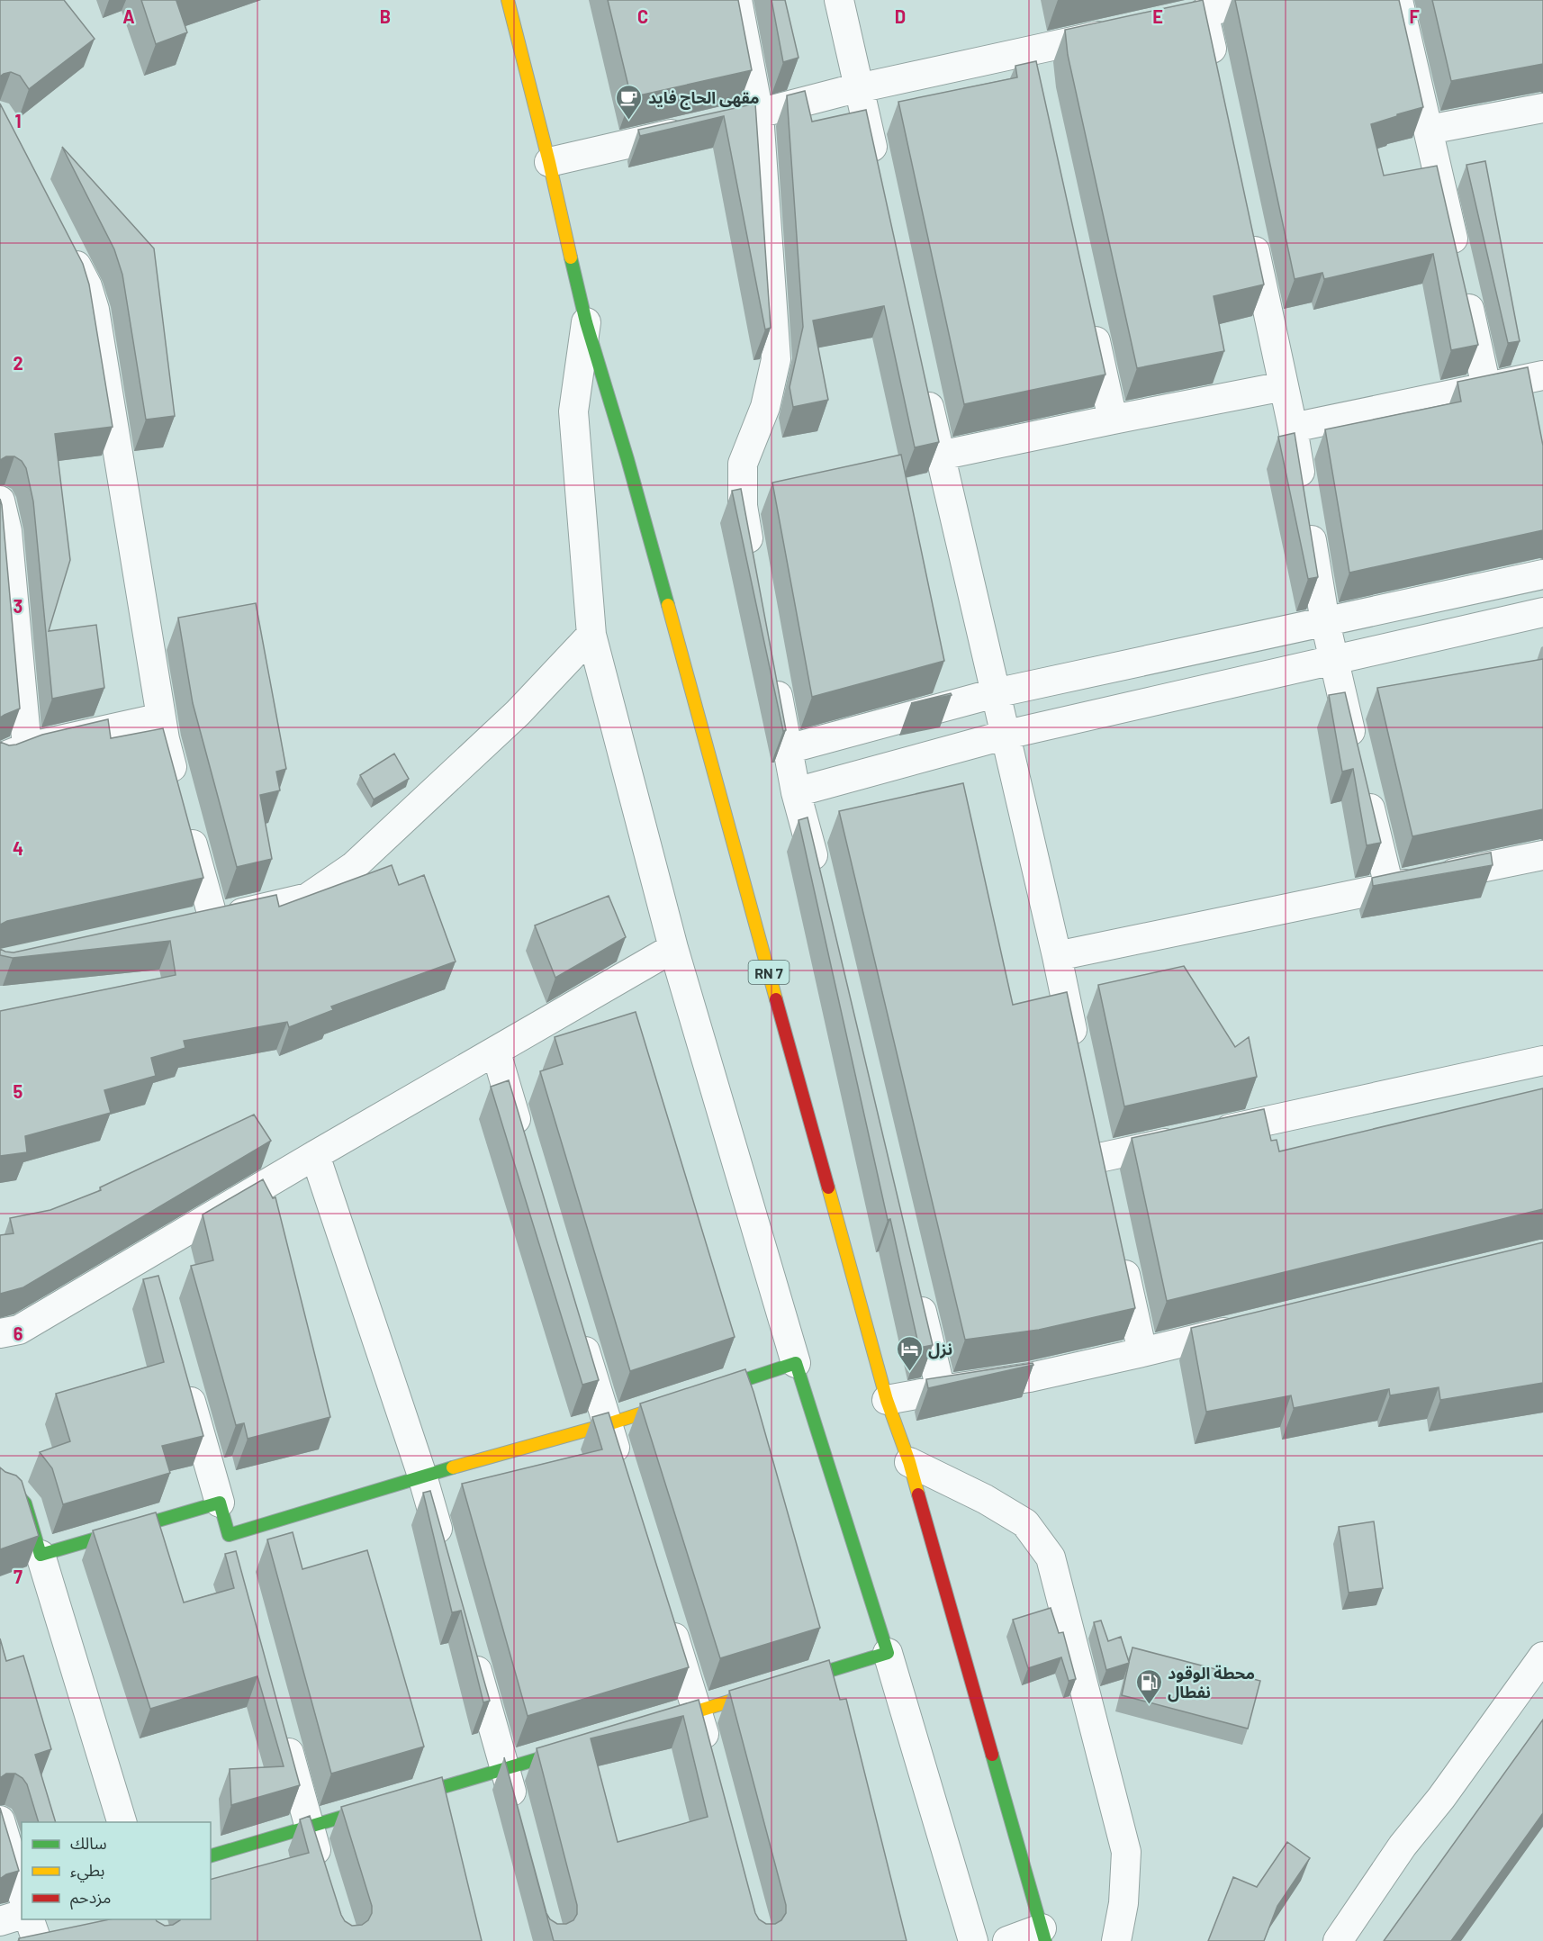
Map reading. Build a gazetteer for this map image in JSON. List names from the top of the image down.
{
  "streets": {
    "main road": ["RN 7"]
  },
  "places": {
    "cafe": ["مقهى الحاج فايد"],
    "hotel": ["نزل"],
    "fuel station": ["محطة الوقود نفطال"]
  },
  "legend": ["سالك", "بطيء", "مزدحم"],
  "grid": {
    "columns": [
      "A",
      "B",
      "C",
      "D",
      "E",
      "F"
    ],
    "rows": [
      "1",
      "2",
      "3",
      "4",
      "5",
      "6",
      "7"
    ]
  }
}
